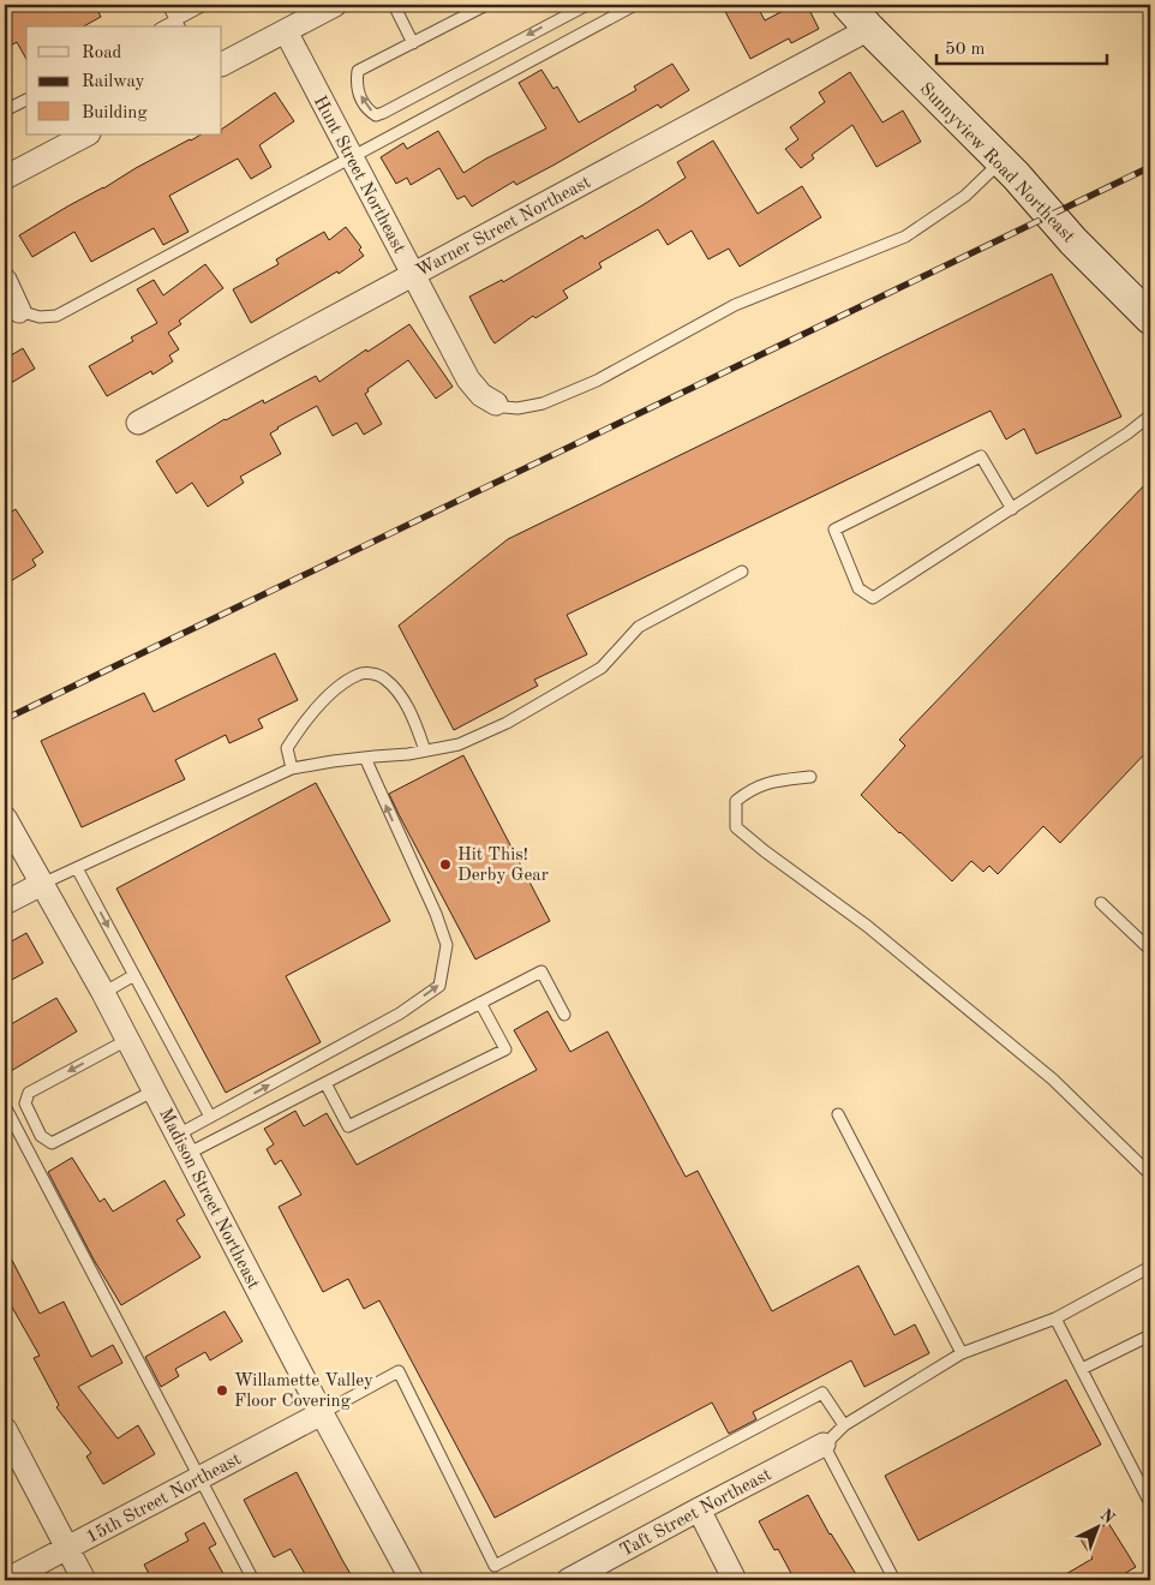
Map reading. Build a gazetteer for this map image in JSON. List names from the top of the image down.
{
  "streets": {
    "main road": ["Sunnyview Road Northeast"],
    "street": [
      "Hunt Street Northeast",
      "Warner Street Northeast",
      "Madison Street Northeast",
      "15th Street Northeast",
      "Taft Street Northeast"
    ]
  },
  "crossings": [
    ["Sunnyview Road Northeast", "Warner Street Northeast"],
    ["Hunt Street Northeast", "Warner Street Northeast"],
    ["Madison Street Northeast", "15th Street Northeast"]
  ],
  "places": ["Hit This! Derby Gear", "Willamette Valley Floor Covering"],
  "legend": ["Road", "Railway", "Building"],
  "scale_bar": "50 m",
  "north": "top right"
}
